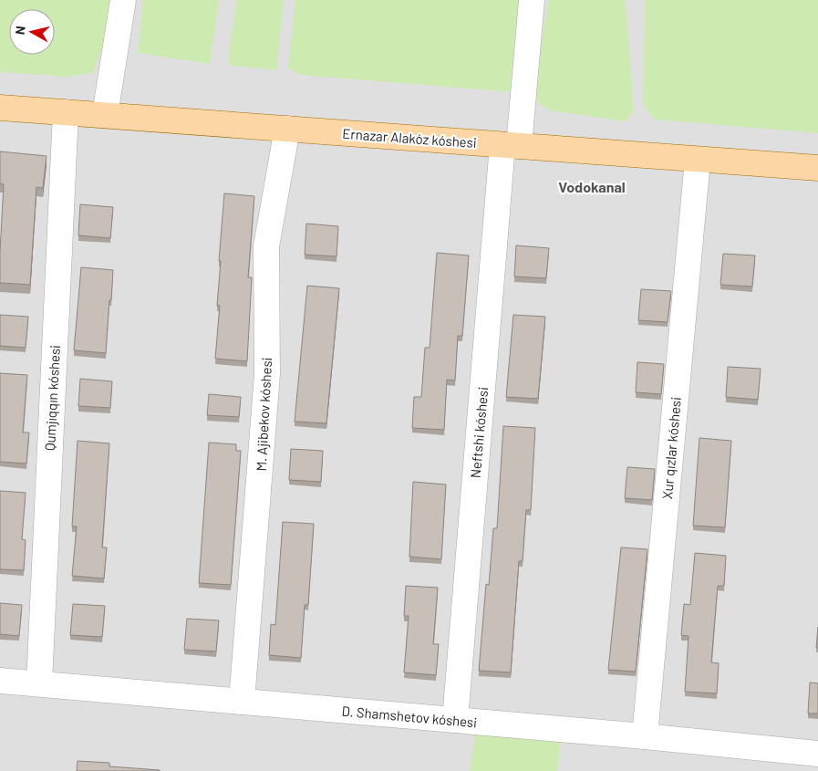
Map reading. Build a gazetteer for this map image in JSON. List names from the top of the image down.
{
  "streets": {
    "main road": ["Ernazar Alakóz kóshesi"],
    "street": [
      "Qumjıqqın kóshesi",
      "M. Ajibekov kóshesi",
      "Neftshi kóshesi",
      "Xur qızlar kóshesi",
      "D. Shamshetov kóshesi"
    ]
  },
  "crossings": [
    ["Ernazar Alakóz kóshesi", "Qumjıqqın kóshesi"],
    ["Ernazar Alakóz kóshesi", "M. Ajibekov kóshesi"],
    ["Ernazar Alakóz kóshesi", "Neftshi kóshesi"],
    ["Ernazar Alakóz kóshesi", "Xur qızlar kóshesi"],
    ["Qumjıqqın kóshesi", "D. Shamshetov kóshesi"],
    ["M. Ajibekov kóshesi", "D. Shamshetov kóshesi"],
    ["Neftshi kóshesi", "D. Shamshetov kóshesi"],
    ["Xur qızlar kóshesi", "D. Shamshetov kóshesi"]
  ],
  "districts": ["Vodokanal"],
  "north": "left"
}
